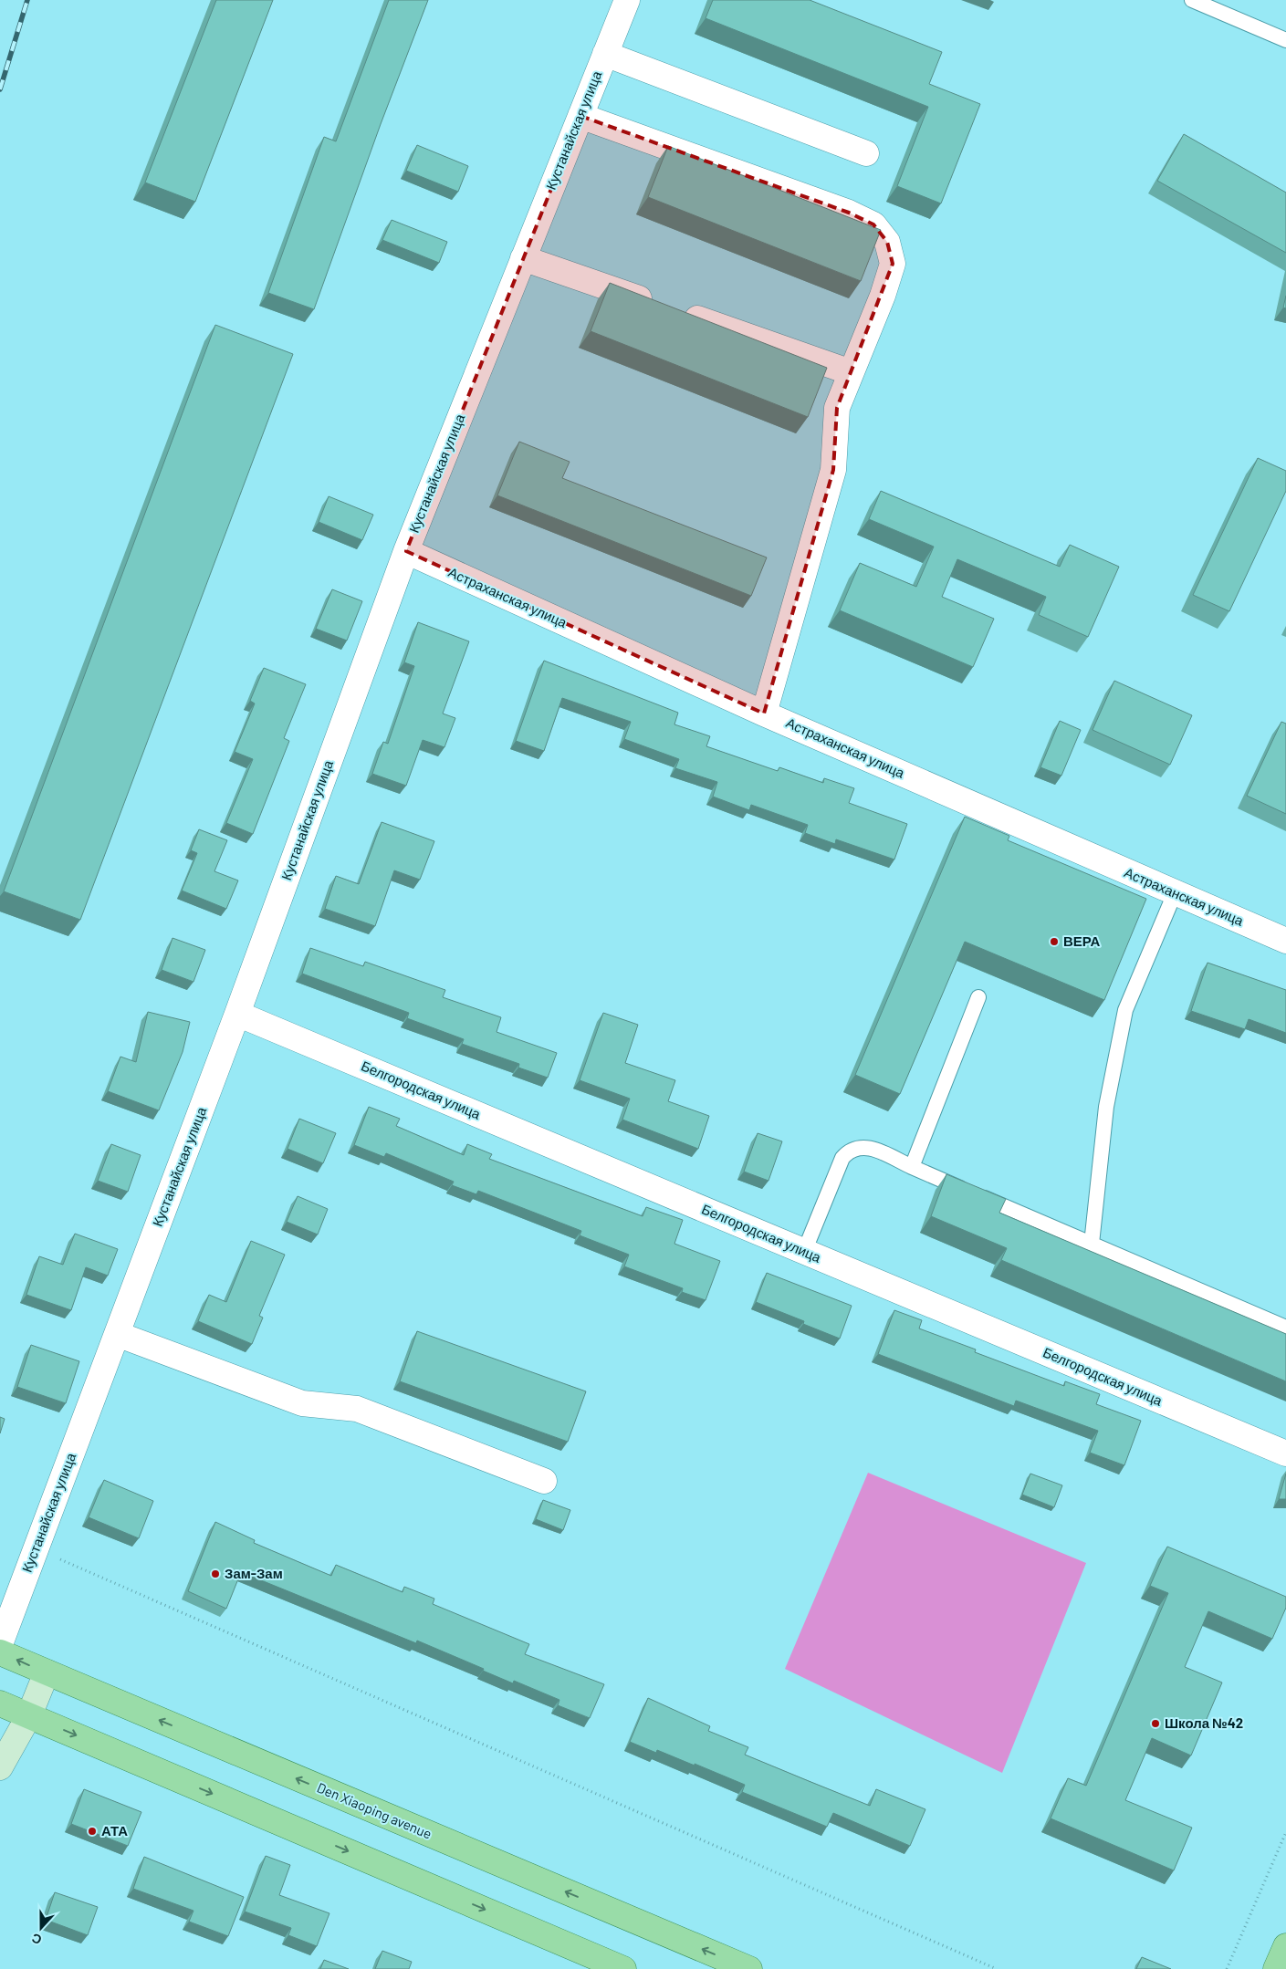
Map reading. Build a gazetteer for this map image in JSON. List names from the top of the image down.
{
  "streets": {
    "main road": ["Den Xiaoping avenue"],
    "street": ["Кустанайская улица", "Астраханская улица", "Белгородская улица"]
  },
  "crossings": [
    ["Кустанайская улица", "Астраханская улица"],
    ["Кустанайская улица", "Белгородская улица"]
  ],
  "places": [
    "ВЕРА",
    "Зам-Зам",
    "Школа №42",
    "АТА"
  ],
  "north": "bottom"
}
